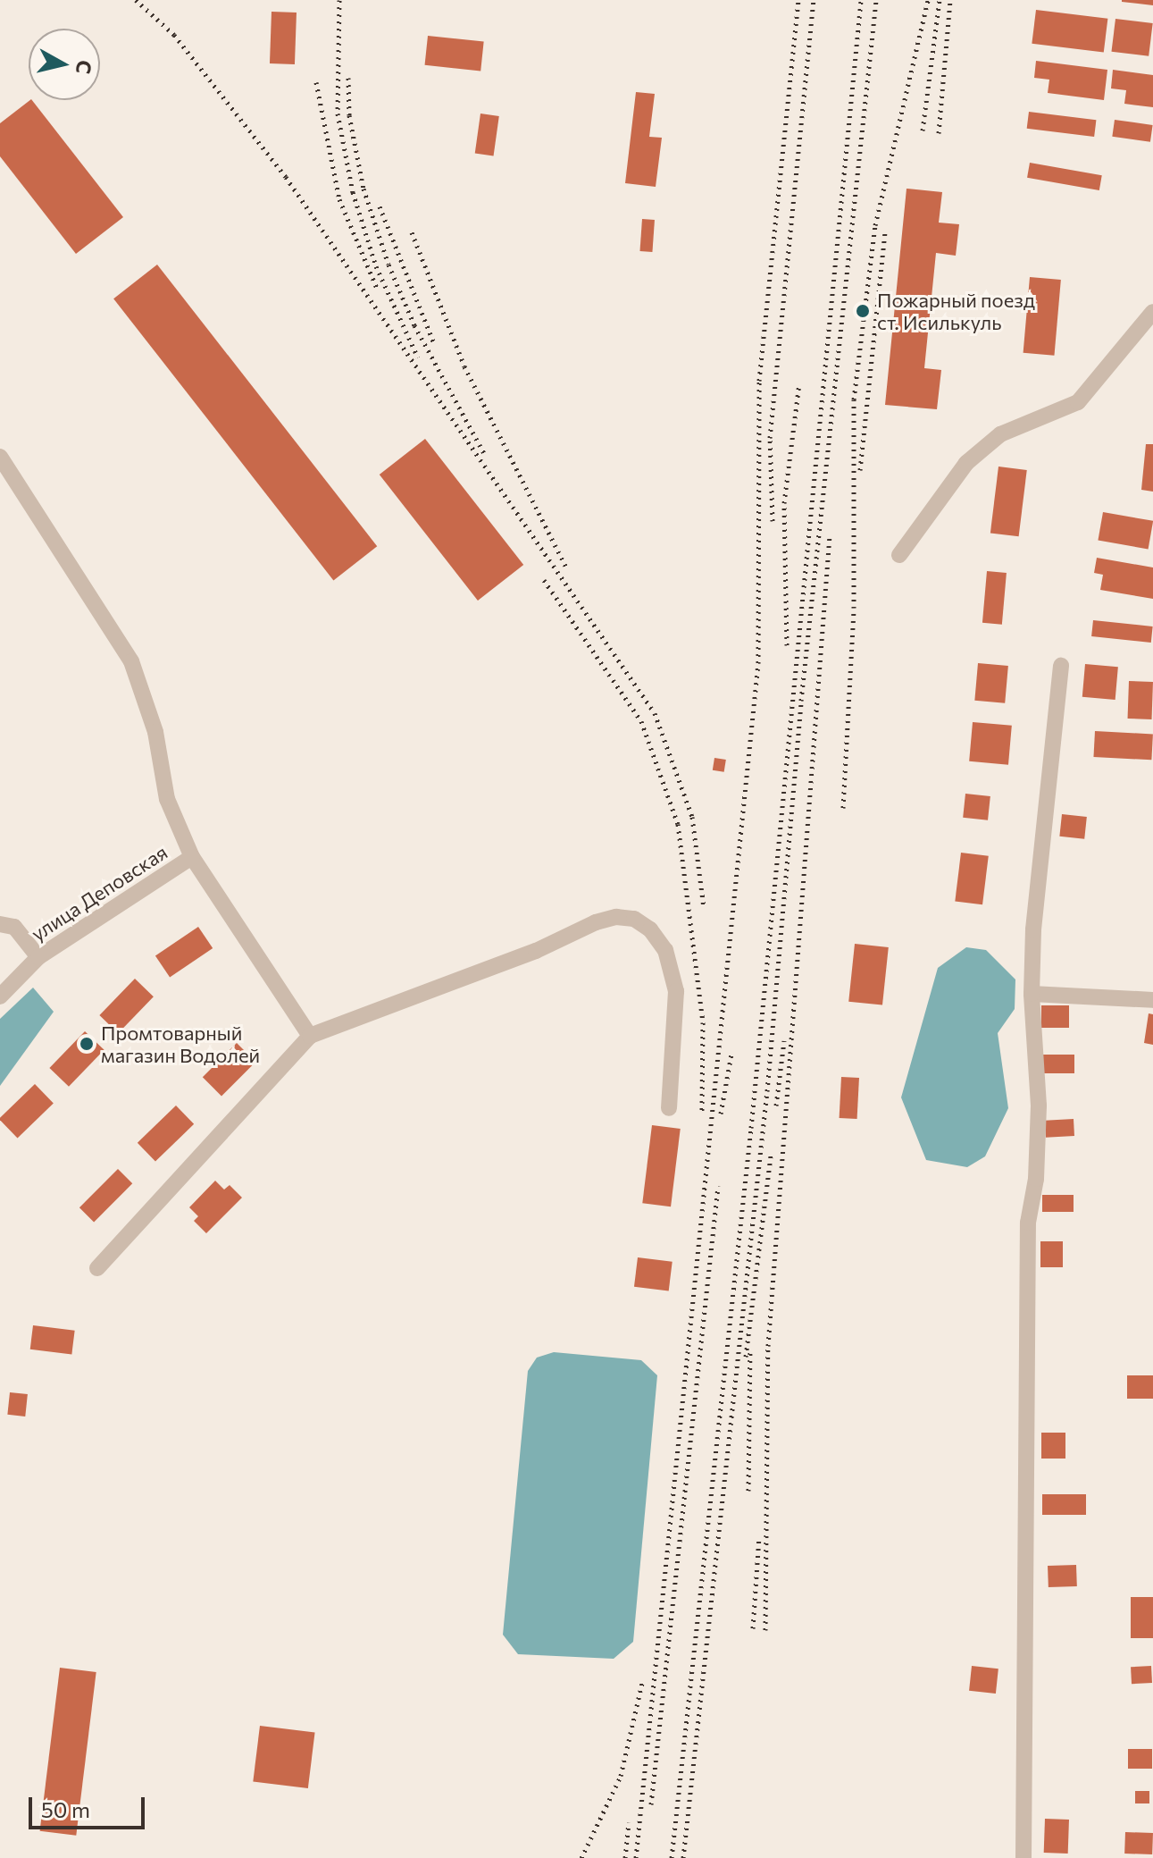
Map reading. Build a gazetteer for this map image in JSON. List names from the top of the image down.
{
  "streets": {
    "street": ["улица Деповская"]
  },
  "places": ["Пожарный поезд ст. Исилькуль", "Промтоварный магазин Водолей"],
  "scale_bar": "50 m",
  "north": "right"
}
